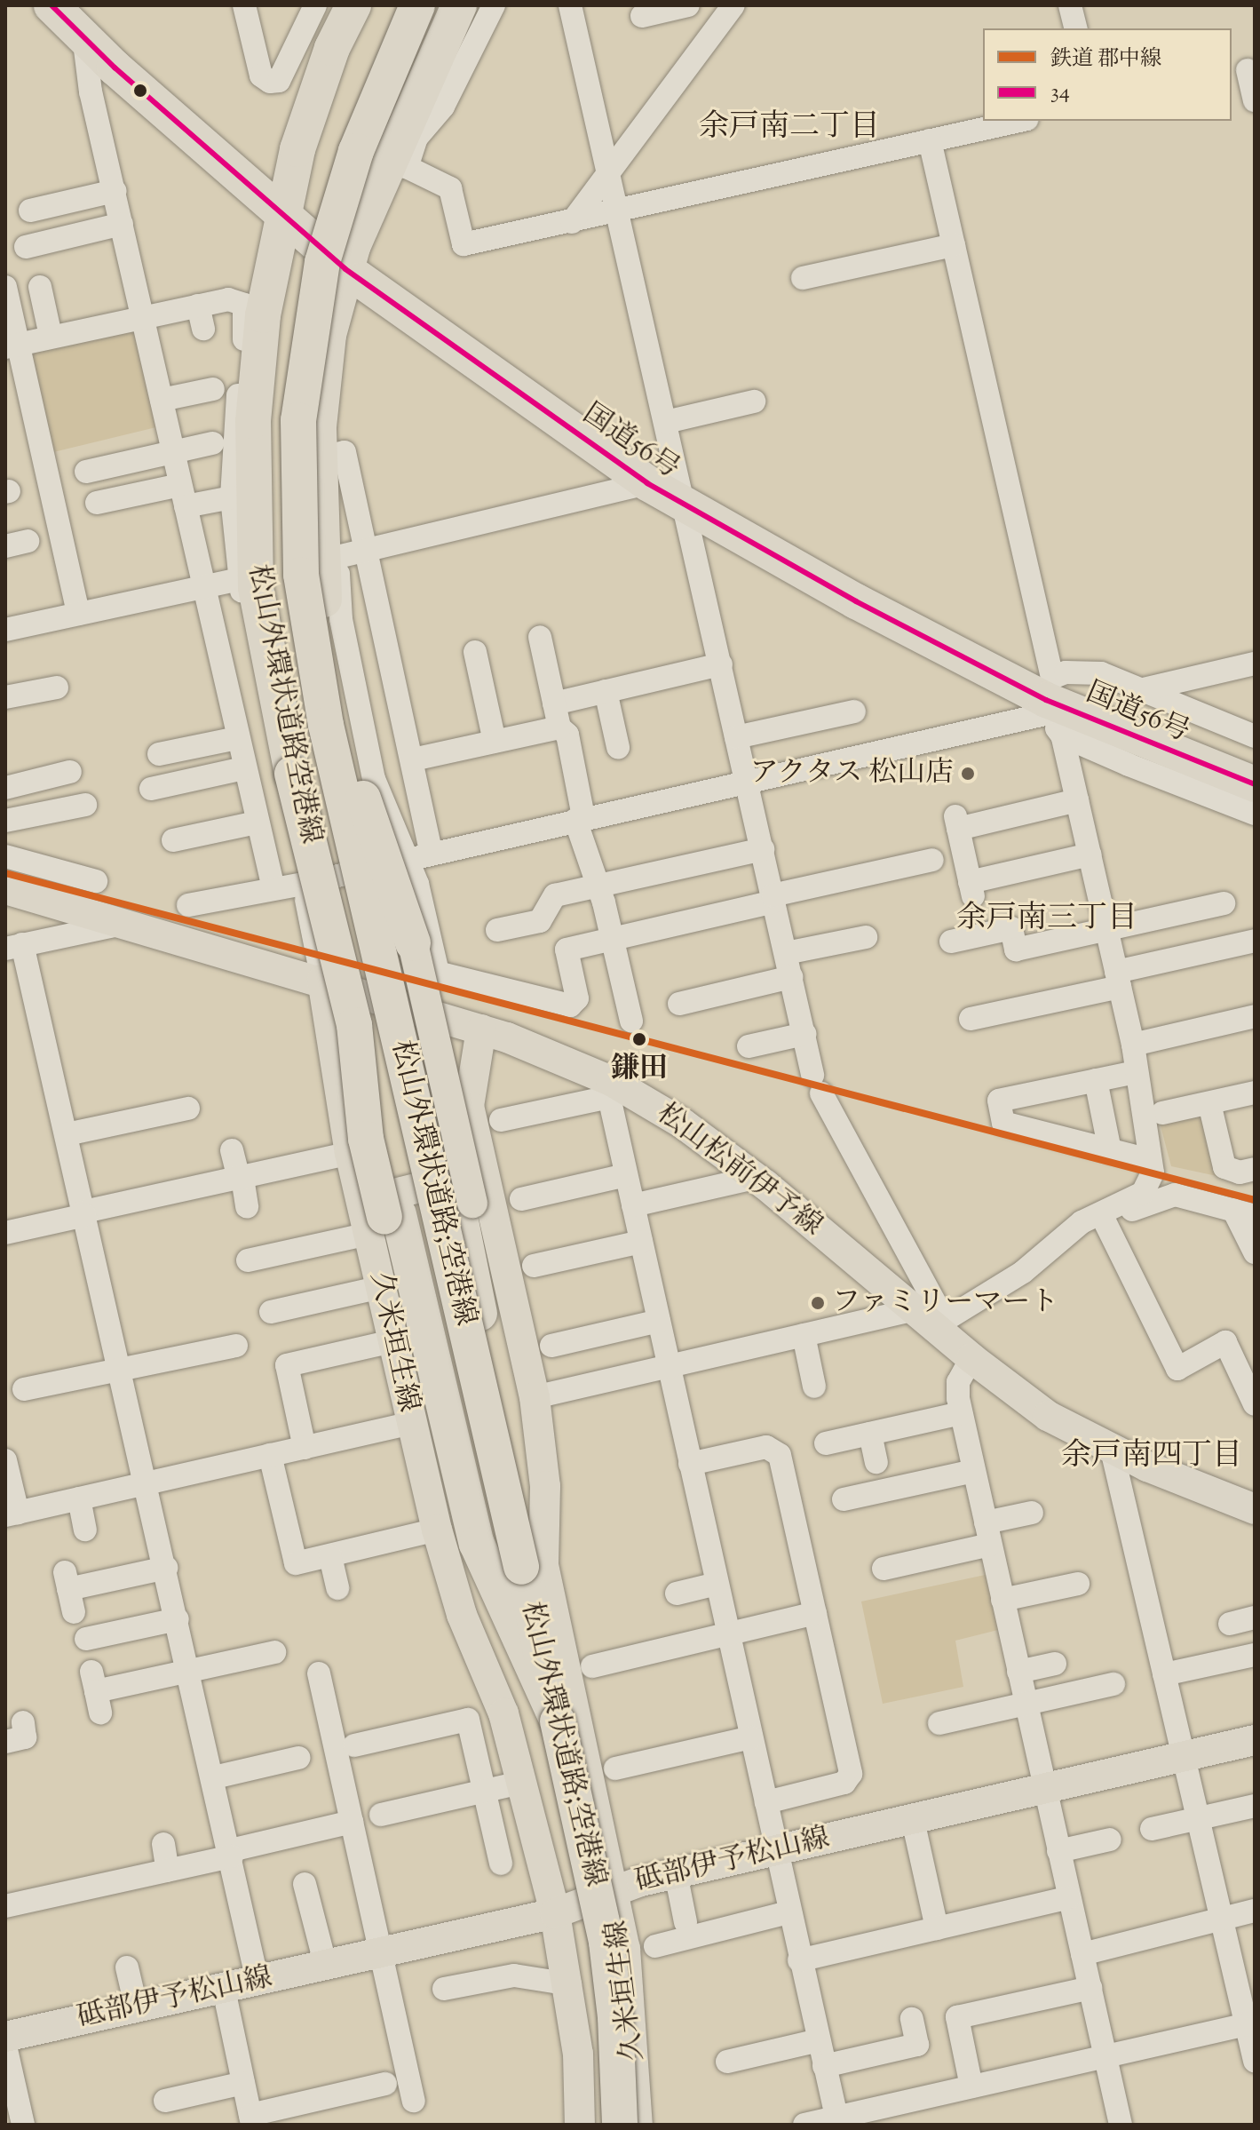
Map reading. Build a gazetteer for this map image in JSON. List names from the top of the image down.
{
  "streets": {
    "highway": ["国道56号", "松山外環状道路空港線", "松山外環状道路;空港線"],
    "main road": ["松山松前伊予線", "久米垣生線", "砥部伊予松山線"]
  },
  "crossings": [
    ["国道56号", "松山外環状道路空港線"],
    ["国道56号", "松山外環状道路;空港線"],
    ["松山外環状道路空港線", "松山外環状道路;空港線"],
    ["松山外環状道路空港線", "久米垣生線"],
    ["松山松前伊予線", "久米垣生線"],
    ["松山外環状道路;空港線", "久米垣生線"],
    ["久米垣生線", "砥部伊予松山線"]
  ],
  "districts": ["余戸南二丁目", "余戸南三丁目", "余戸南四丁目"],
  "places": ["アクタス 松山店", "鎌田", "ファミリーマート"],
  "lines": ["transit line 34", "rail line 郡中線"],
  "legend": ["鉄道 郡中線", "34"]
}
